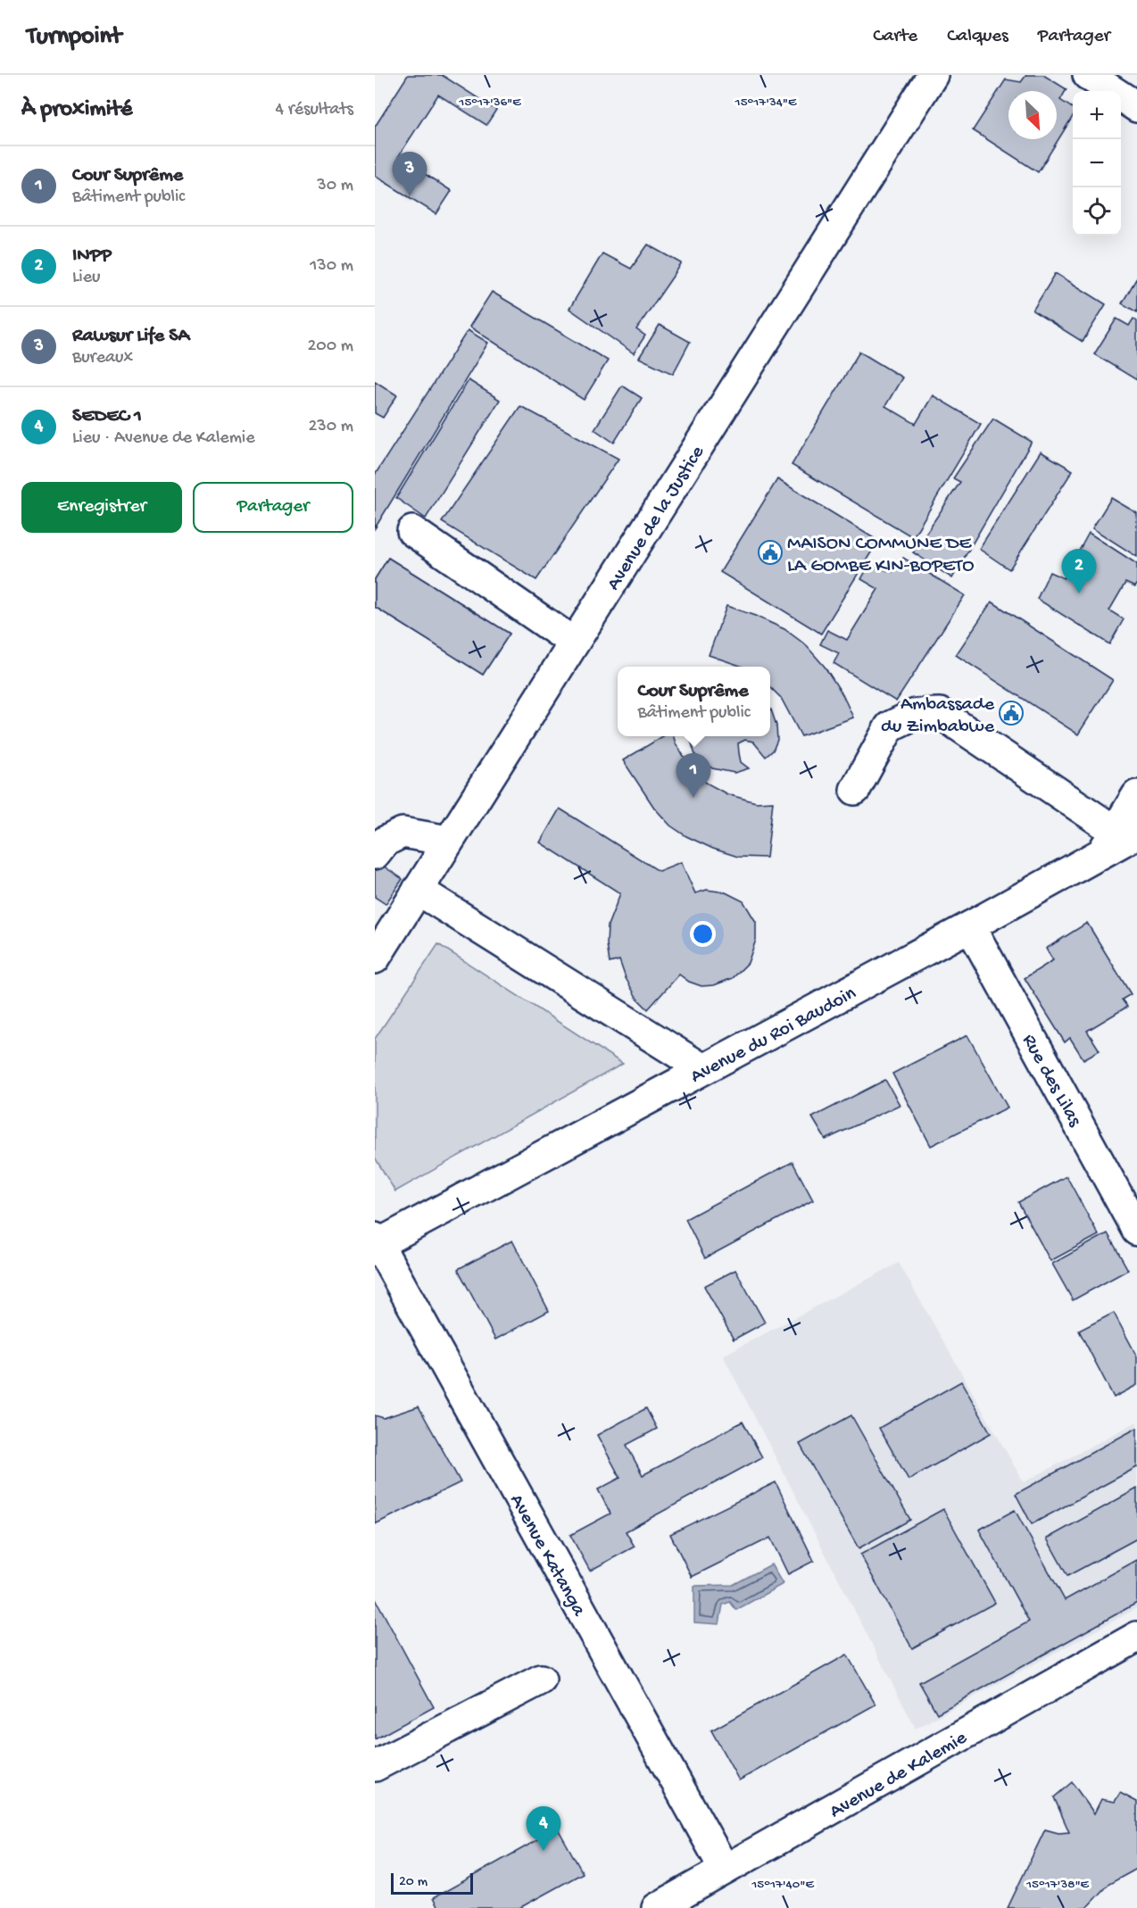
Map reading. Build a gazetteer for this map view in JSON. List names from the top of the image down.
{
  "streets": {
    "street": [
      "Avenue de la Justice",
      "Avenue du Roi Baudoin",
      "Rue des Lilas",
      "Avenue Katanga",
      "Avenue de Kalemie"
    ]
  },
  "crossings": [
    ["Avenue du Roi Baudoin", "Rue des Lilas"],
    ["Avenue du Roi Baudoin", "Avenue Katanga"],
    ["Avenue Katanga", "Avenue de Kalemie"]
  ],
  "places": {
    "public building": ["MAISON COMMUNE DE LA GOMBE KIN-BOPETO", "Ambassade du Zimbabwe"]
  },
  "scale_bar": "20 m",
  "north": "bottom right",
  "page": {
    "header": "Turnpoint",
    "nav": ["Carte", "Calques", "Partager"],
    "heading": ["À proximité", "4 résultats"],
    "map_buttons": ["+", "−"],
    "list": [
      {
        "mark": "1",
        "name": "Cour Suprême",
        "note": "Bâtiment public",
        "value": "30 m"
      },
      {
        "mark": "2",
        "name": "INPP",
        "note": "Lieu",
        "value": "130 m"
      },
      {
        "mark": "3",
        "name": "Rawsur Life SA",
        "note": "Bureaux",
        "value": "200 m"
      },
      {
        "mark": "4",
        "name": "SEDEC 1",
        "note": "Lieu · Avenue de Kalemie",
        "value": "230 m"
      }
    ],
    "pins": [
      "3",
      "2",
      "1",
      "4"
    ],
    "buttons": ["Enregistrer", "Partager"],
    "popup": ["Cour Suprême", "Bâtiment public"],
    "scale": "20 m"
  },
  "coordinates": [
    "15°17'36\"E",
    "15°17'34\"E",
    "15°17'40\"E",
    "15°17'38\"E"
  ]
}
